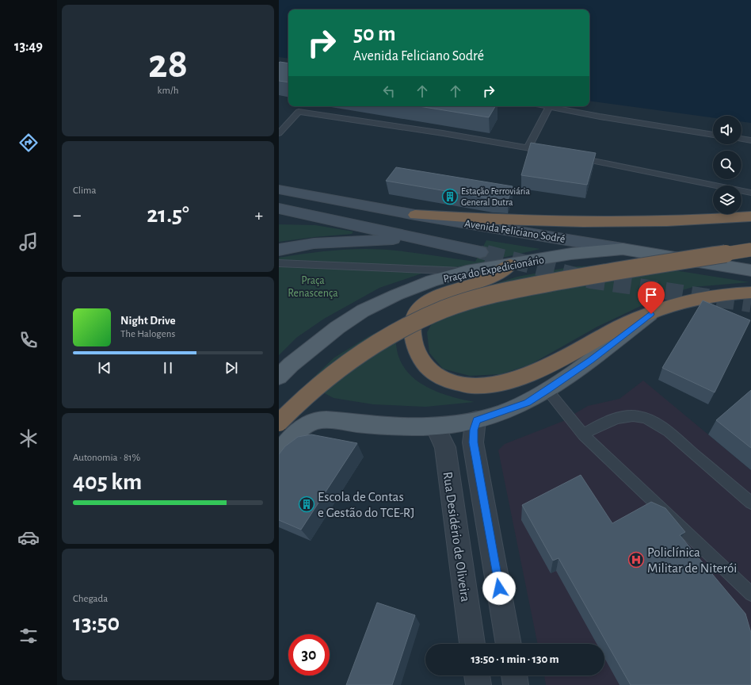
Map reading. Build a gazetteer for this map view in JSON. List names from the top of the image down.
{
  "streets": {
    "main road": ["Avenida Feliciano Sodré", "Praça do Expedicionário"],
    "street": ["Rua Desidério de Oliveira"]
  },
  "crossings": [
    ["Avenida Feliciano Sodré", "Praça do Expedicionário"]
  ],
  "parks": ["Praça Renascença"],
  "places": {
    "building": ["Estação Ferroviária General Dutra", "Escola de Contas e Gestão do TCE-RJ"],
    "hospital": ["Policlínica Militar de Niterói"]
  },
  "page": {
    "tabs": "13:49",
    "tile": [
      ["28", "km/h"],
      "Clima",
      ["Autonomia · 81%", "405 km"],
      ["Chegada", "13:50"]
    ],
    "turn": ["50 m", "Avenida Feliciano Sodré"],
    "heat": ["−", "21.5°", "+"],
    "song": ["Night Drive", "The Halogens"],
    "limit": "30",
    "trip": "13:50 · 1 min · 130 m"
  }
}
